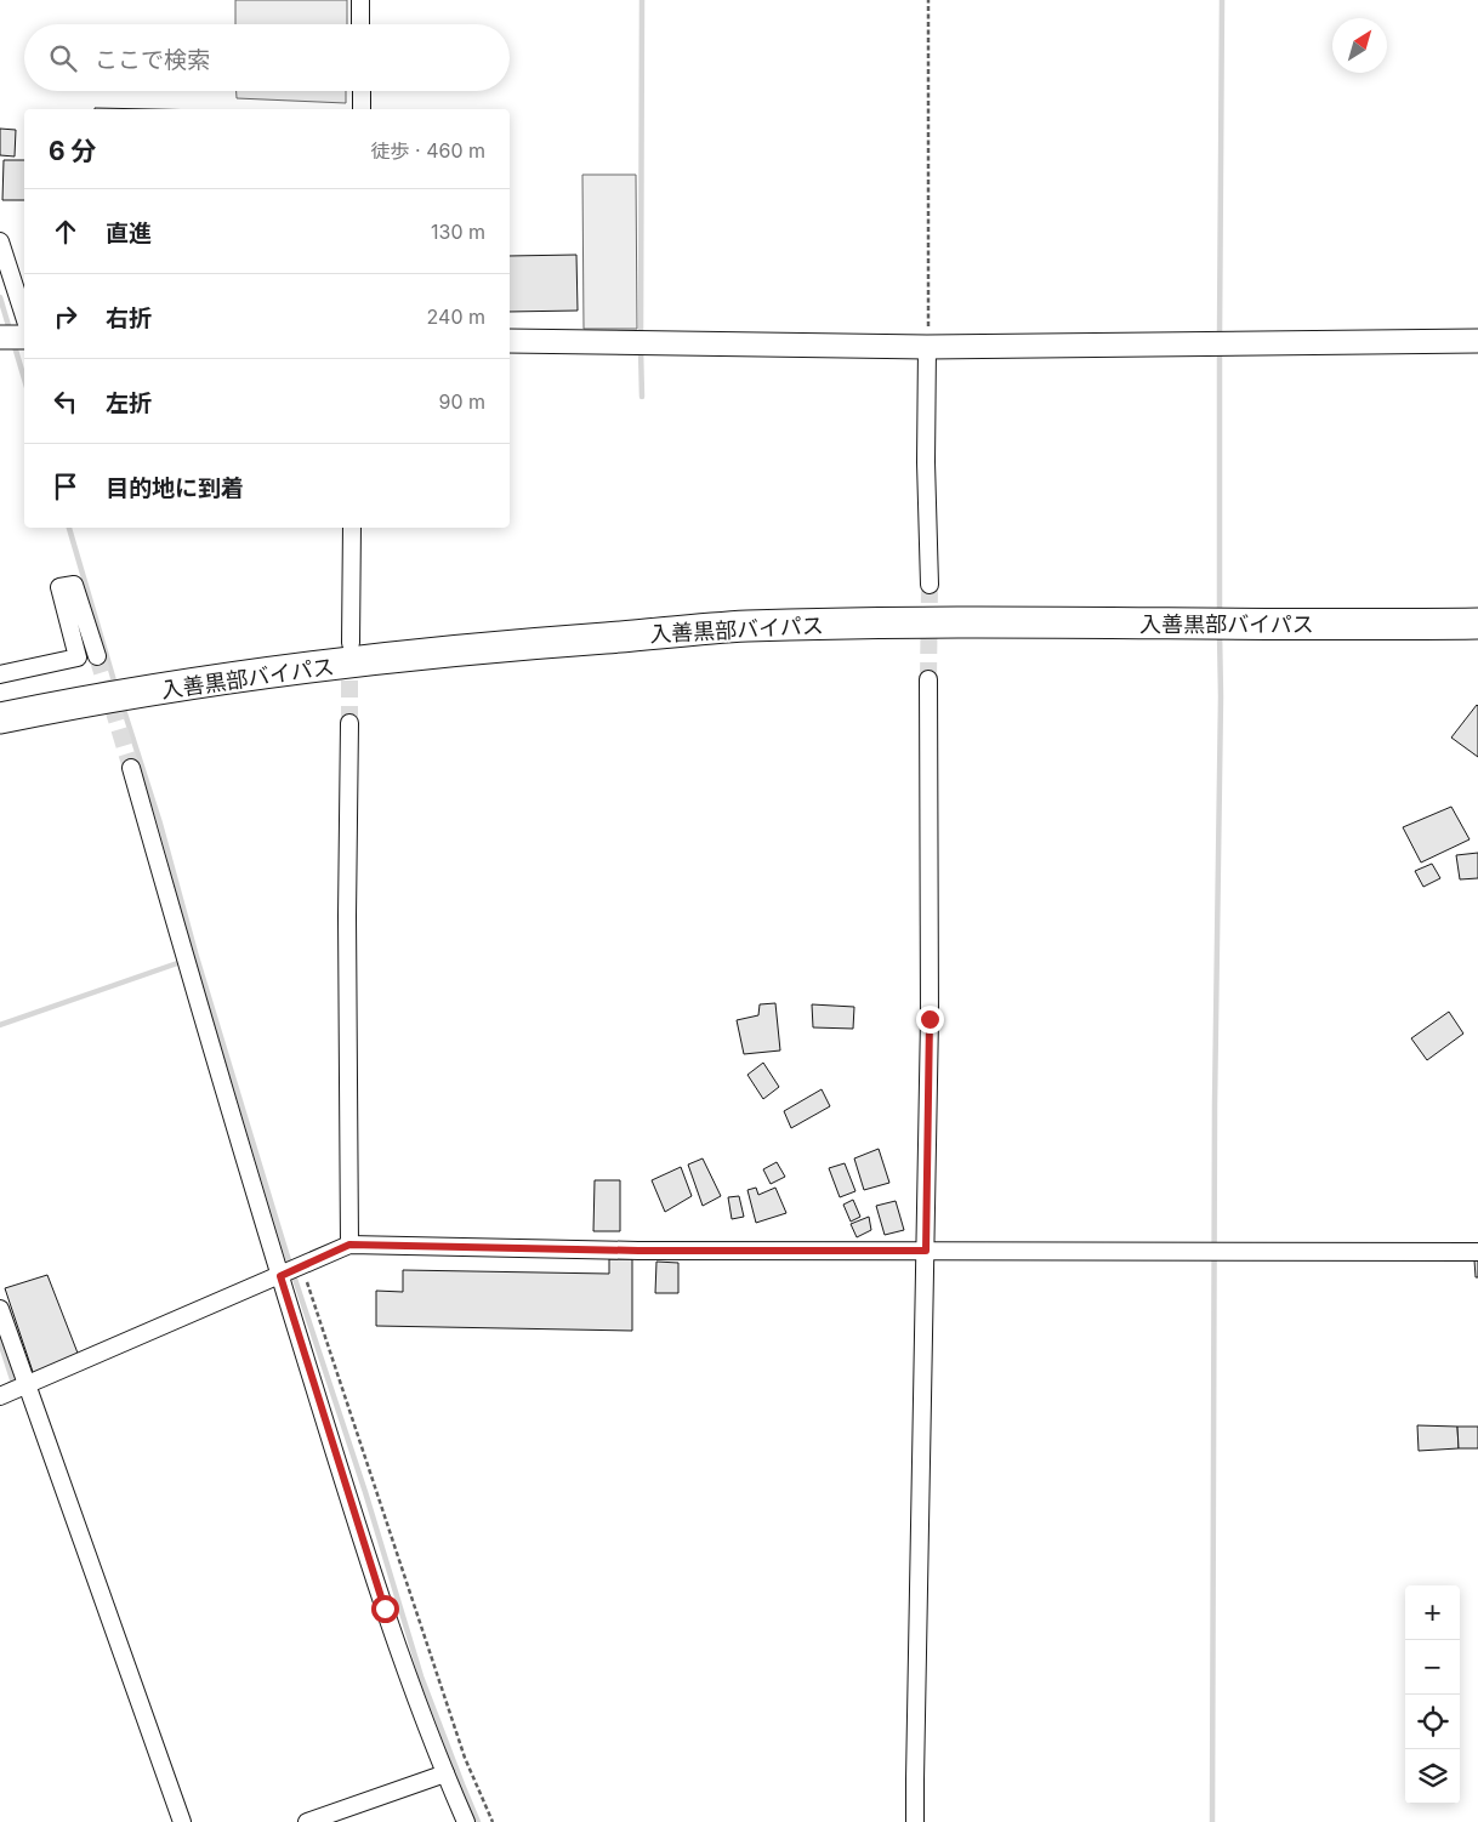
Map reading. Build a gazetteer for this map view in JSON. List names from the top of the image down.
{
  "streets": {
    "highway": ["入善黒部バイパス"]
  },
  "north": "top right",
  "page": {
    "search": "ここで検索",
    "heading": ["6 分", "徒歩 · 460 m"],
    "list": [
      ["直進", "130 m"],
      ["右折", "240 m"],
      ["左折", "90 m"],
      "目的地に到着"
    ],
    "map_buttons": ["+", "−"]
  }
}
